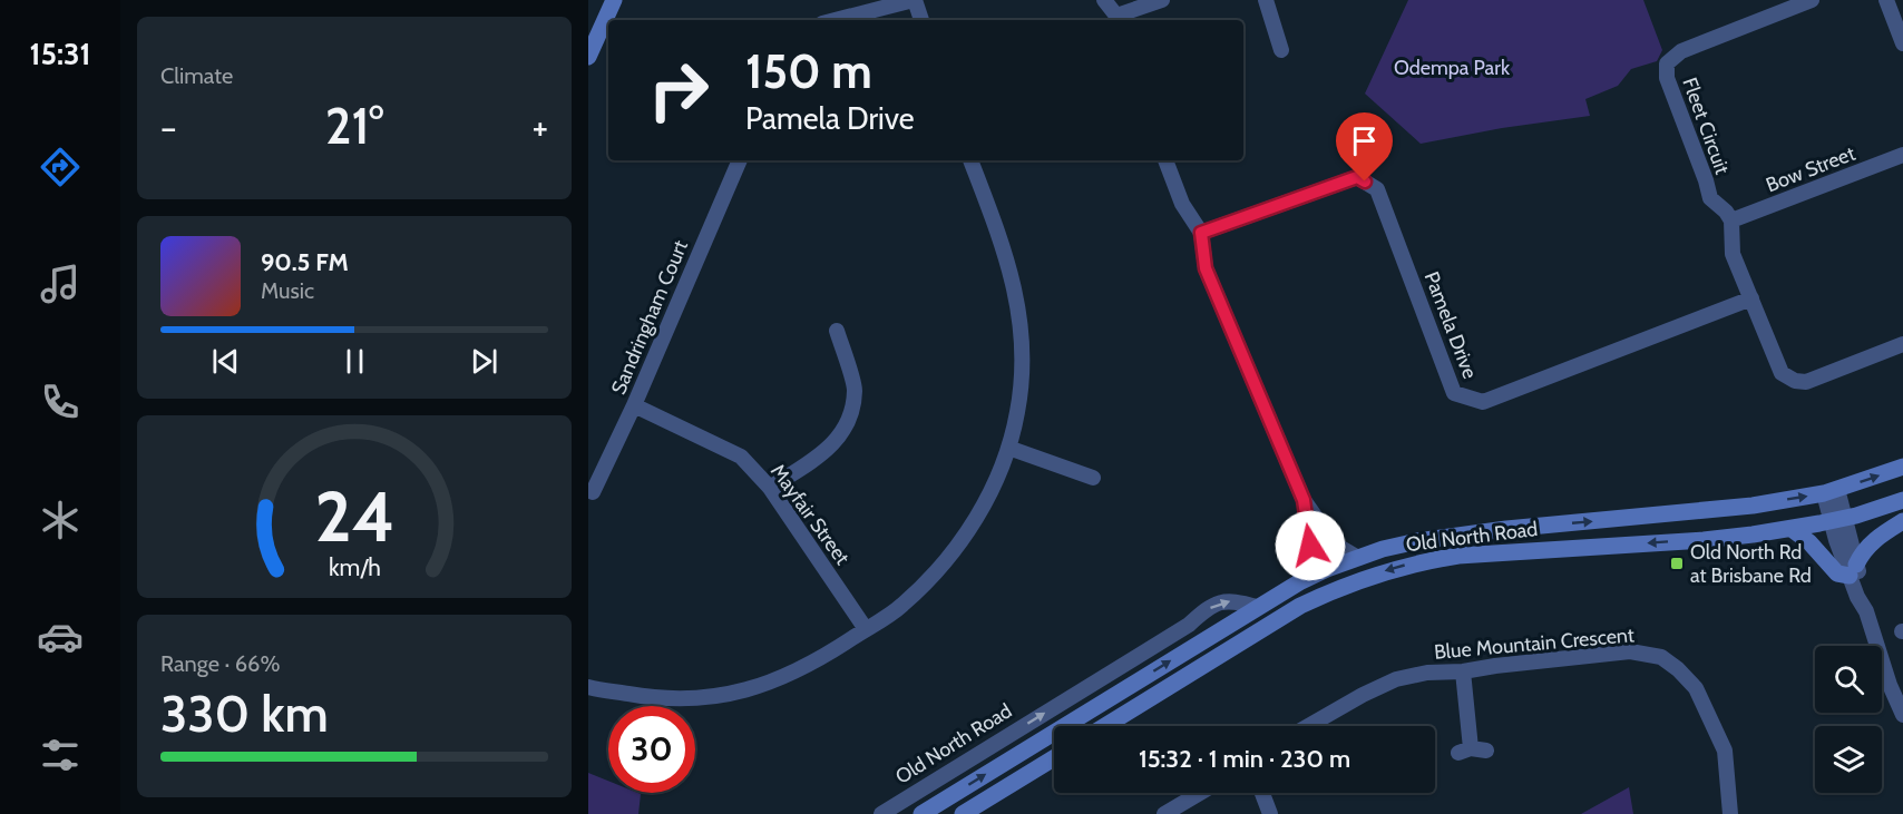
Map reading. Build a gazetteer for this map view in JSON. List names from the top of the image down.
{
  "streets": {
    "main road": ["Old North Road"],
    "street": [
      "Fleet Circuit",
      "Bow Street",
      "Sandringham Court",
      "Pamela Drive",
      "Mayfair Street",
      "Blue Mountain Crescent"
    ]
  },
  "crossings": [
    ["Fleet Circuit", "Bow Street"],
    ["Sandringham Court", "Mayfair Street"]
  ],
  "parks": ["Odempa Park"],
  "places": {
    "transit": ["Old North Rd at Brisbane Rd"]
  },
  "page": {
    "tabs": "15:31",
    "tile": [
      "Climate",
      ["Range · 66%", "330 km"]
    ],
    "turn": ["150 m", "Pamela Drive"],
    "heat": ["−", "21°", "+"],
    "song": ["90.5 FM", "Music"],
    "limit": "30",
    "trip": "15:32 · 1 min · 230 m",
    "gauge": ["24", "km/h"]
  }
}
